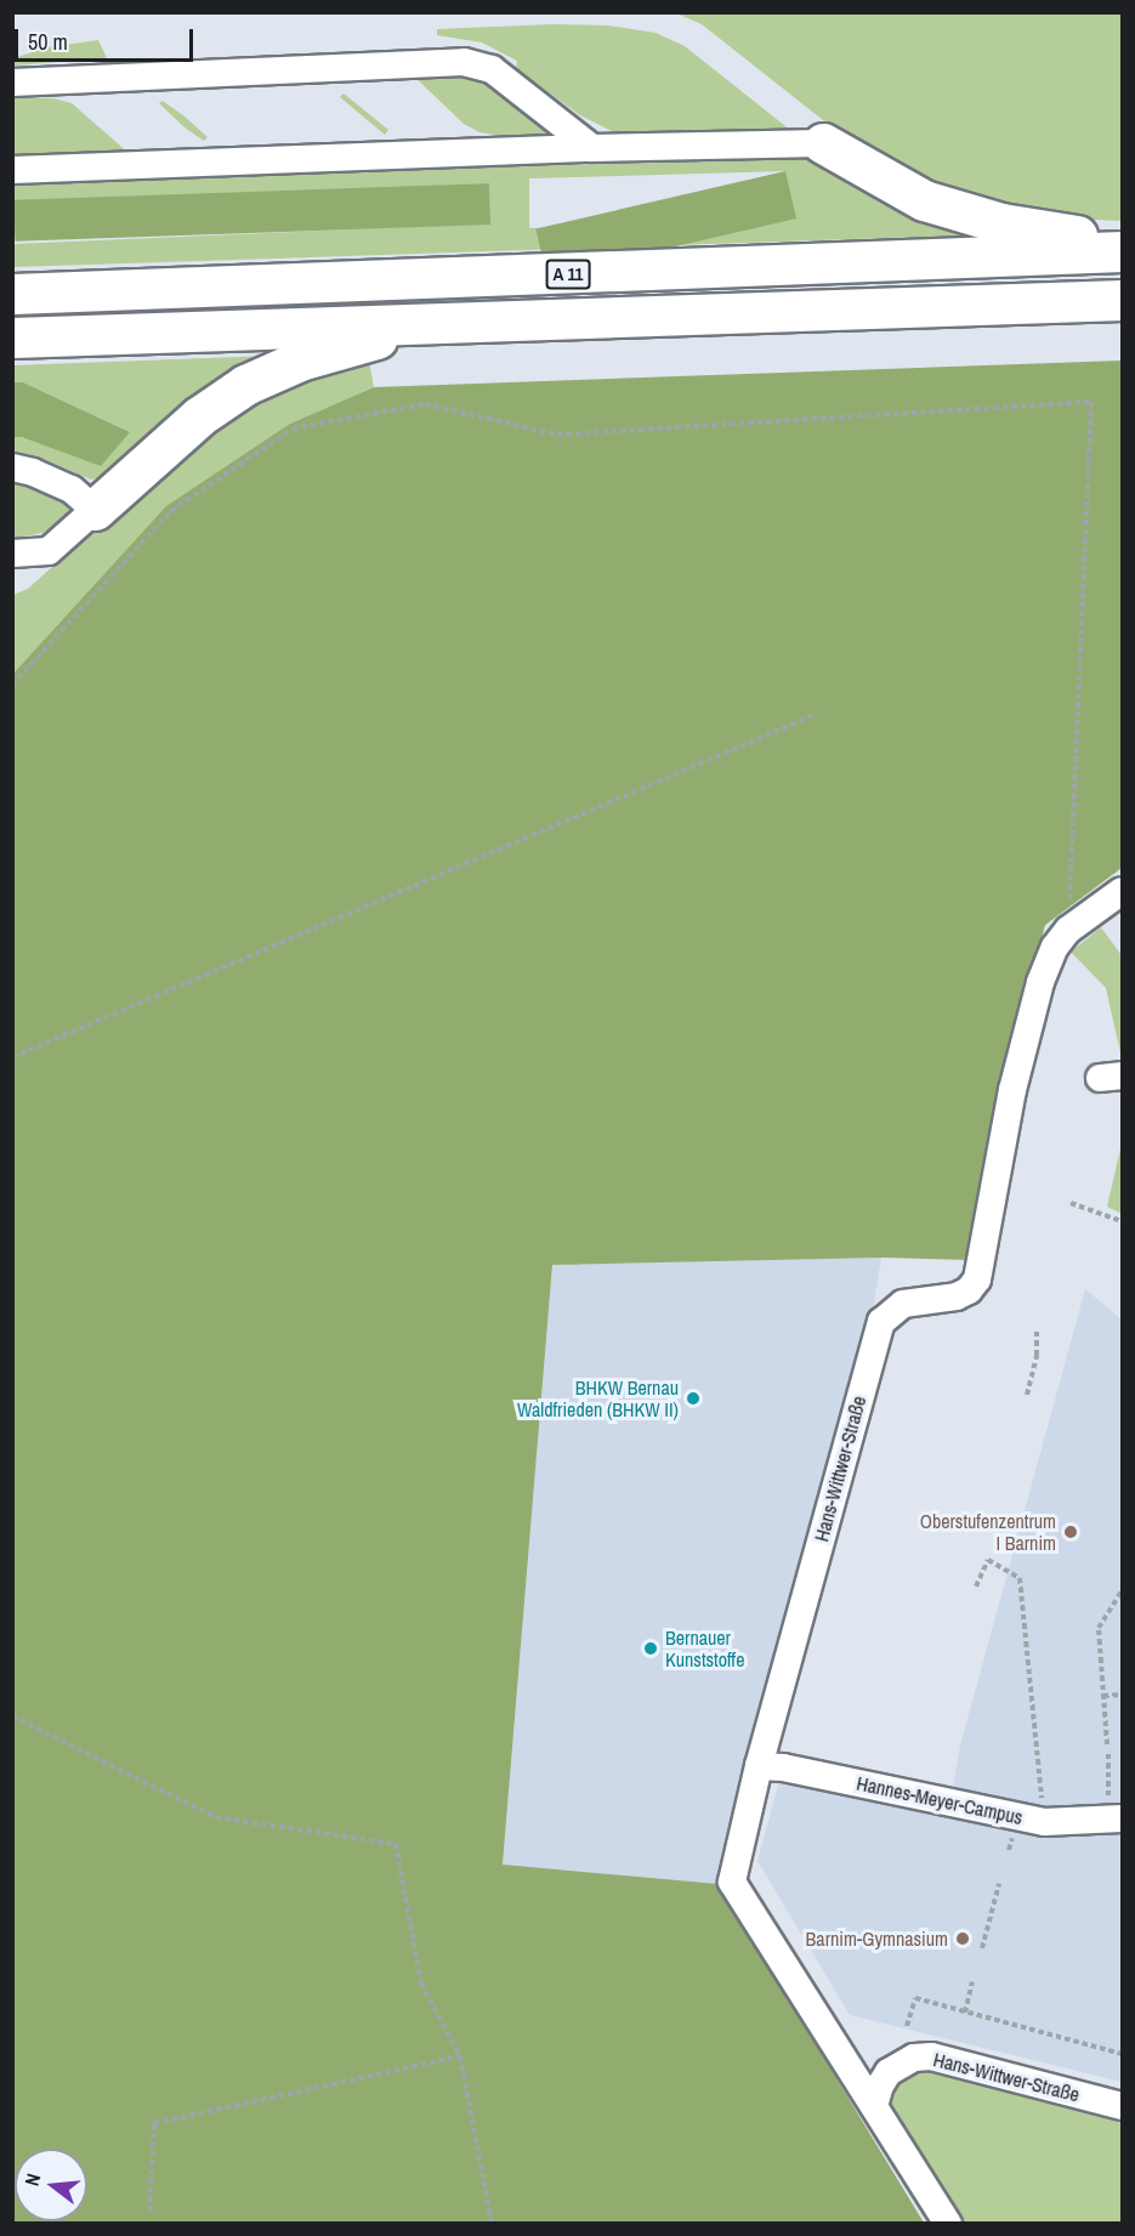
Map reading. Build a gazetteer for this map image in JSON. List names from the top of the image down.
{
  "streets": {
    "highway": ["A 11"],
    "street": ["Hans-Wittwer-Straße", "Hannes-Meyer-Campus"]
  },
  "crossings": [
    ["Hans-Wittwer-Straße", "Hannes-Meyer-Campus"]
  ],
  "places": [
    "BHKW Bernau Waldfrieden (BHKW II)",
    "Oberstufenzentrum I Barnim",
    "Bernauer Kunststoffe",
    "Barnim-Gymnasium"
  ],
  "scale_bar": "50 m",
  "north": "left"
}
